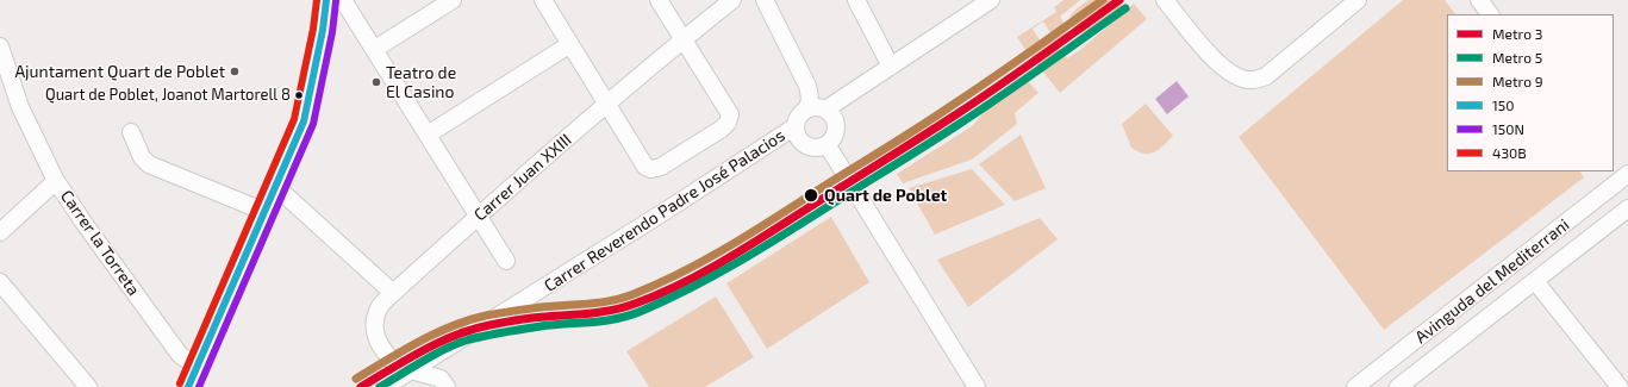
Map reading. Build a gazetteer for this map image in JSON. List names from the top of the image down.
{
  "streets": {
    "street": [
      "Carrer Juan XXIII",
      "Carrer Reverendo Padre José Palacios",
      "Carrer la Torreta",
      "Avinguda del Mediterrani"
    ]
  },
  "crossings": [
    ["Carrer Juan XXIII", "Carrer Reverendo Padre José Palacios"]
  ],
  "places": [
    "Ajuntament Quart de Poblet",
    "Teatro de El Casino",
    "Quart de Poblet, Joanot Martorell 8",
    "Quart de Poblet"
  ],
  "lines": [
    "metro line 3",
    "metro line 9",
    "transit line 150",
    "transit line 430B",
    "transit line 150N",
    "metro line 5"
  ],
  "legend": [
    "Metro 3",
    "Metro 5",
    "Metro 9",
    "150",
    "150N",
    "430B"
  ]
}
